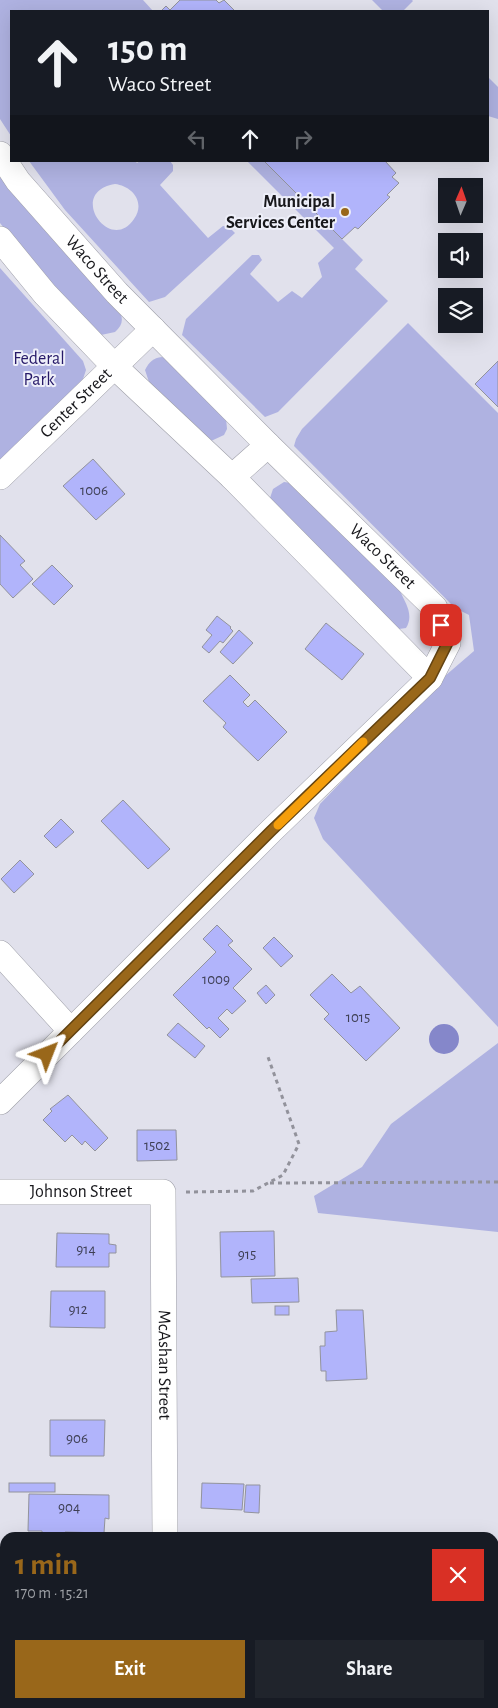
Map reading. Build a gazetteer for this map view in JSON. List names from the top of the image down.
{
  "streets": {
    "street": [
      "Waco Street",
      "Center Street",
      "Johnson Street",
      "McAshan Street"
    ]
  },
  "crossings": [
    ["Waco Street", "Center Street"],
    ["Johnson Street", "McAshan Street"]
  ],
  "parks": ["Federal Park"],
  "places": ["Municipal Services Center"],
  "house_numbers": [
    "1006",
    "1009",
    "1015",
    "1502",
    "914",
    "915",
    "912",
    "906",
    "904"
  ],
  "north": "top",
  "page": {
    "turn": ["150 m", "Waco Street"],
    "heading": ["1 min", "170 m · 15:21"],
    "buttons": ["Exit", "Share"]
  }
}
